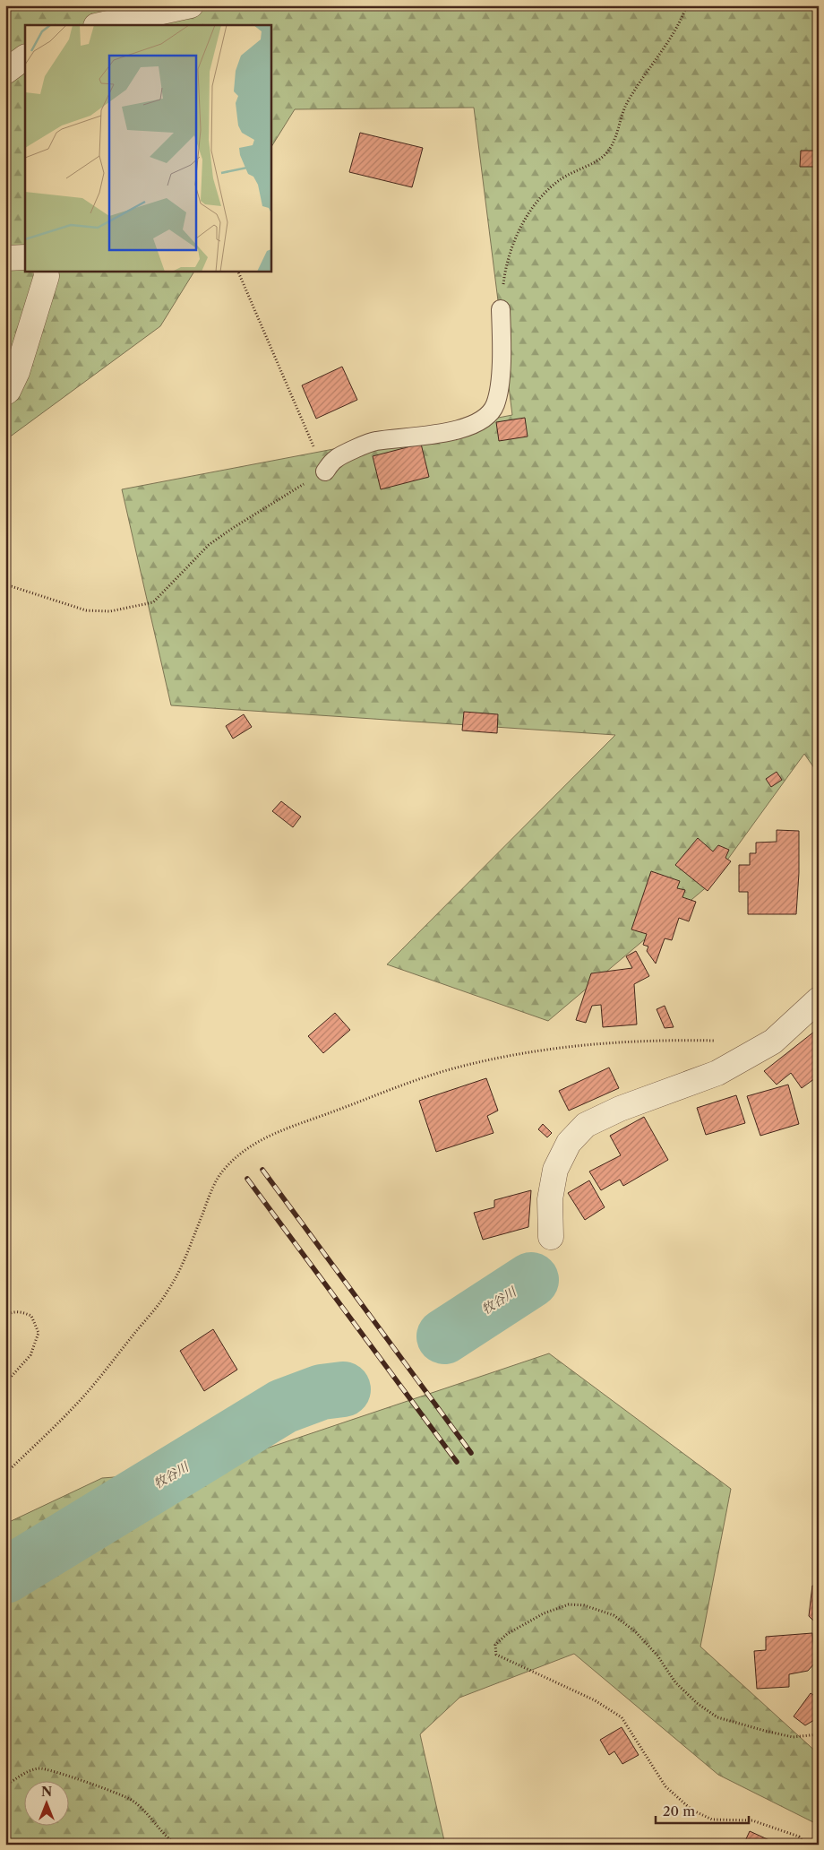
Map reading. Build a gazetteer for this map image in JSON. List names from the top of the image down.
{
  "water": ["牧谷川"],
  "scale_bar": "20 m",
  "north": "top"
}
